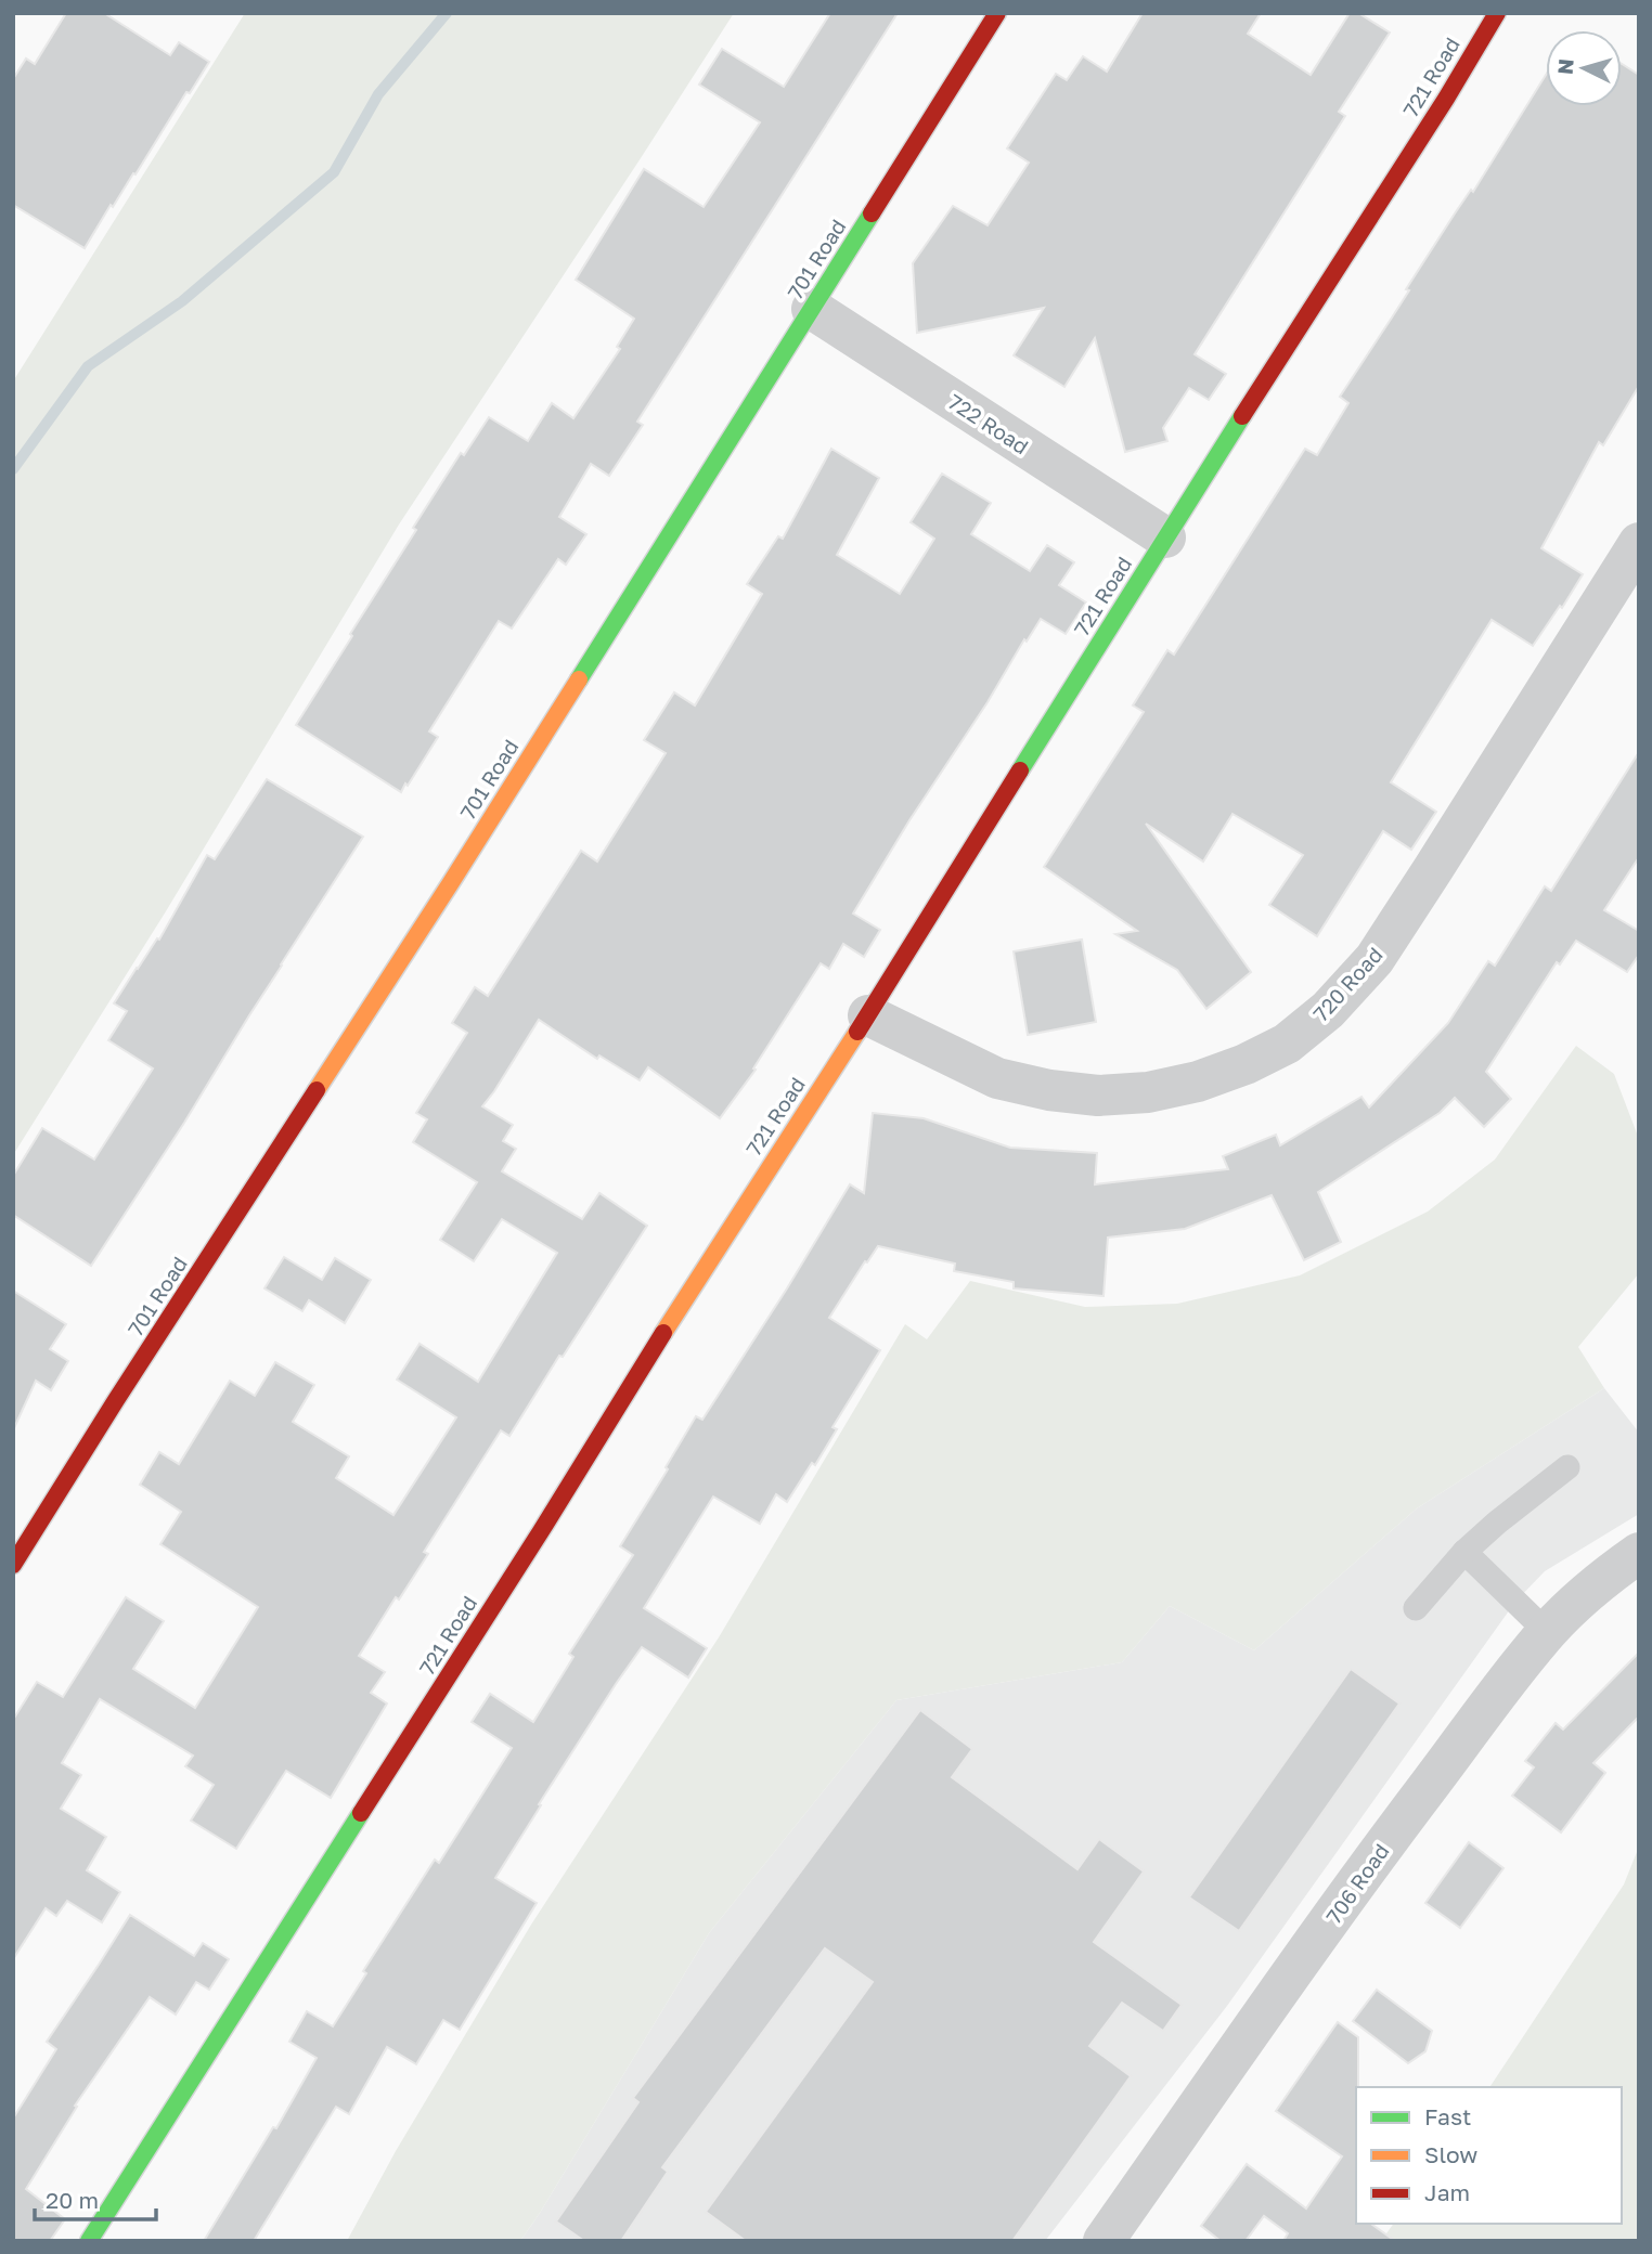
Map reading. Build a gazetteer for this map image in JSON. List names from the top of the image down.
{
  "streets": {
    "street": [
      "721 Road",
      "701 Road",
      "722 Road",
      "720 Road",
      "706 Road"
    ]
  },
  "crossings": [
    ["721 Road", "722 Road"],
    ["721 Road", "720 Road"],
    ["701 Road", "722 Road"]
  ],
  "legend": ["Fast", "Slow", "Jam"],
  "scale_bar": "20 m",
  "north": "left"
}
